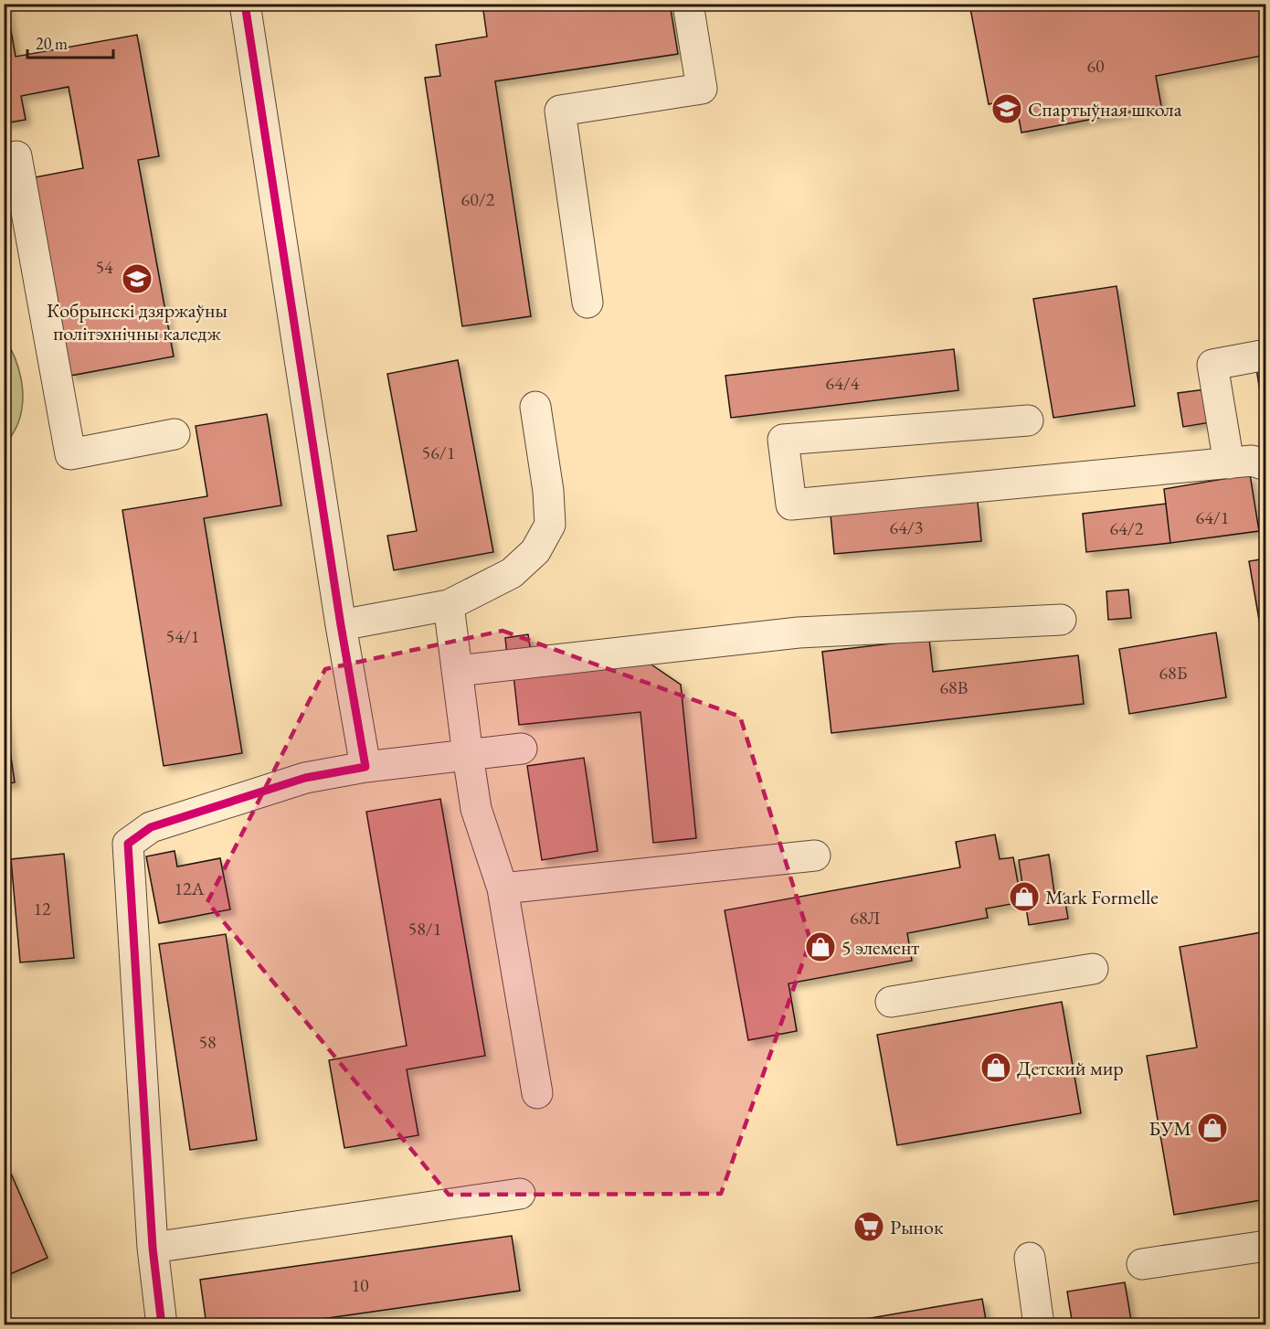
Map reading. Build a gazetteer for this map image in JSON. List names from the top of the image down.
{
  "places": {
    "school or university": ["Спартыўная школа", "Кобрынскі дзяржаўны політэхнічны каледж"],
    "shop": [
      "Mark Formelle",
      "5 элемент",
      "Детский мир",
      "БУМ"
    ],
    "supermarket": ["Рынок"]
  },
  "house_numbers": [
    "60",
    "60/2",
    "54",
    "64/4",
    "56/1",
    "64/1",
    "64/3",
    "64/2",
    "54/1",
    "68Б",
    "68В",
    "12А",
    "12",
    "68Л",
    "58/1",
    "58",
    "10"
  ],
  "scale_bar": "20 m"
}
